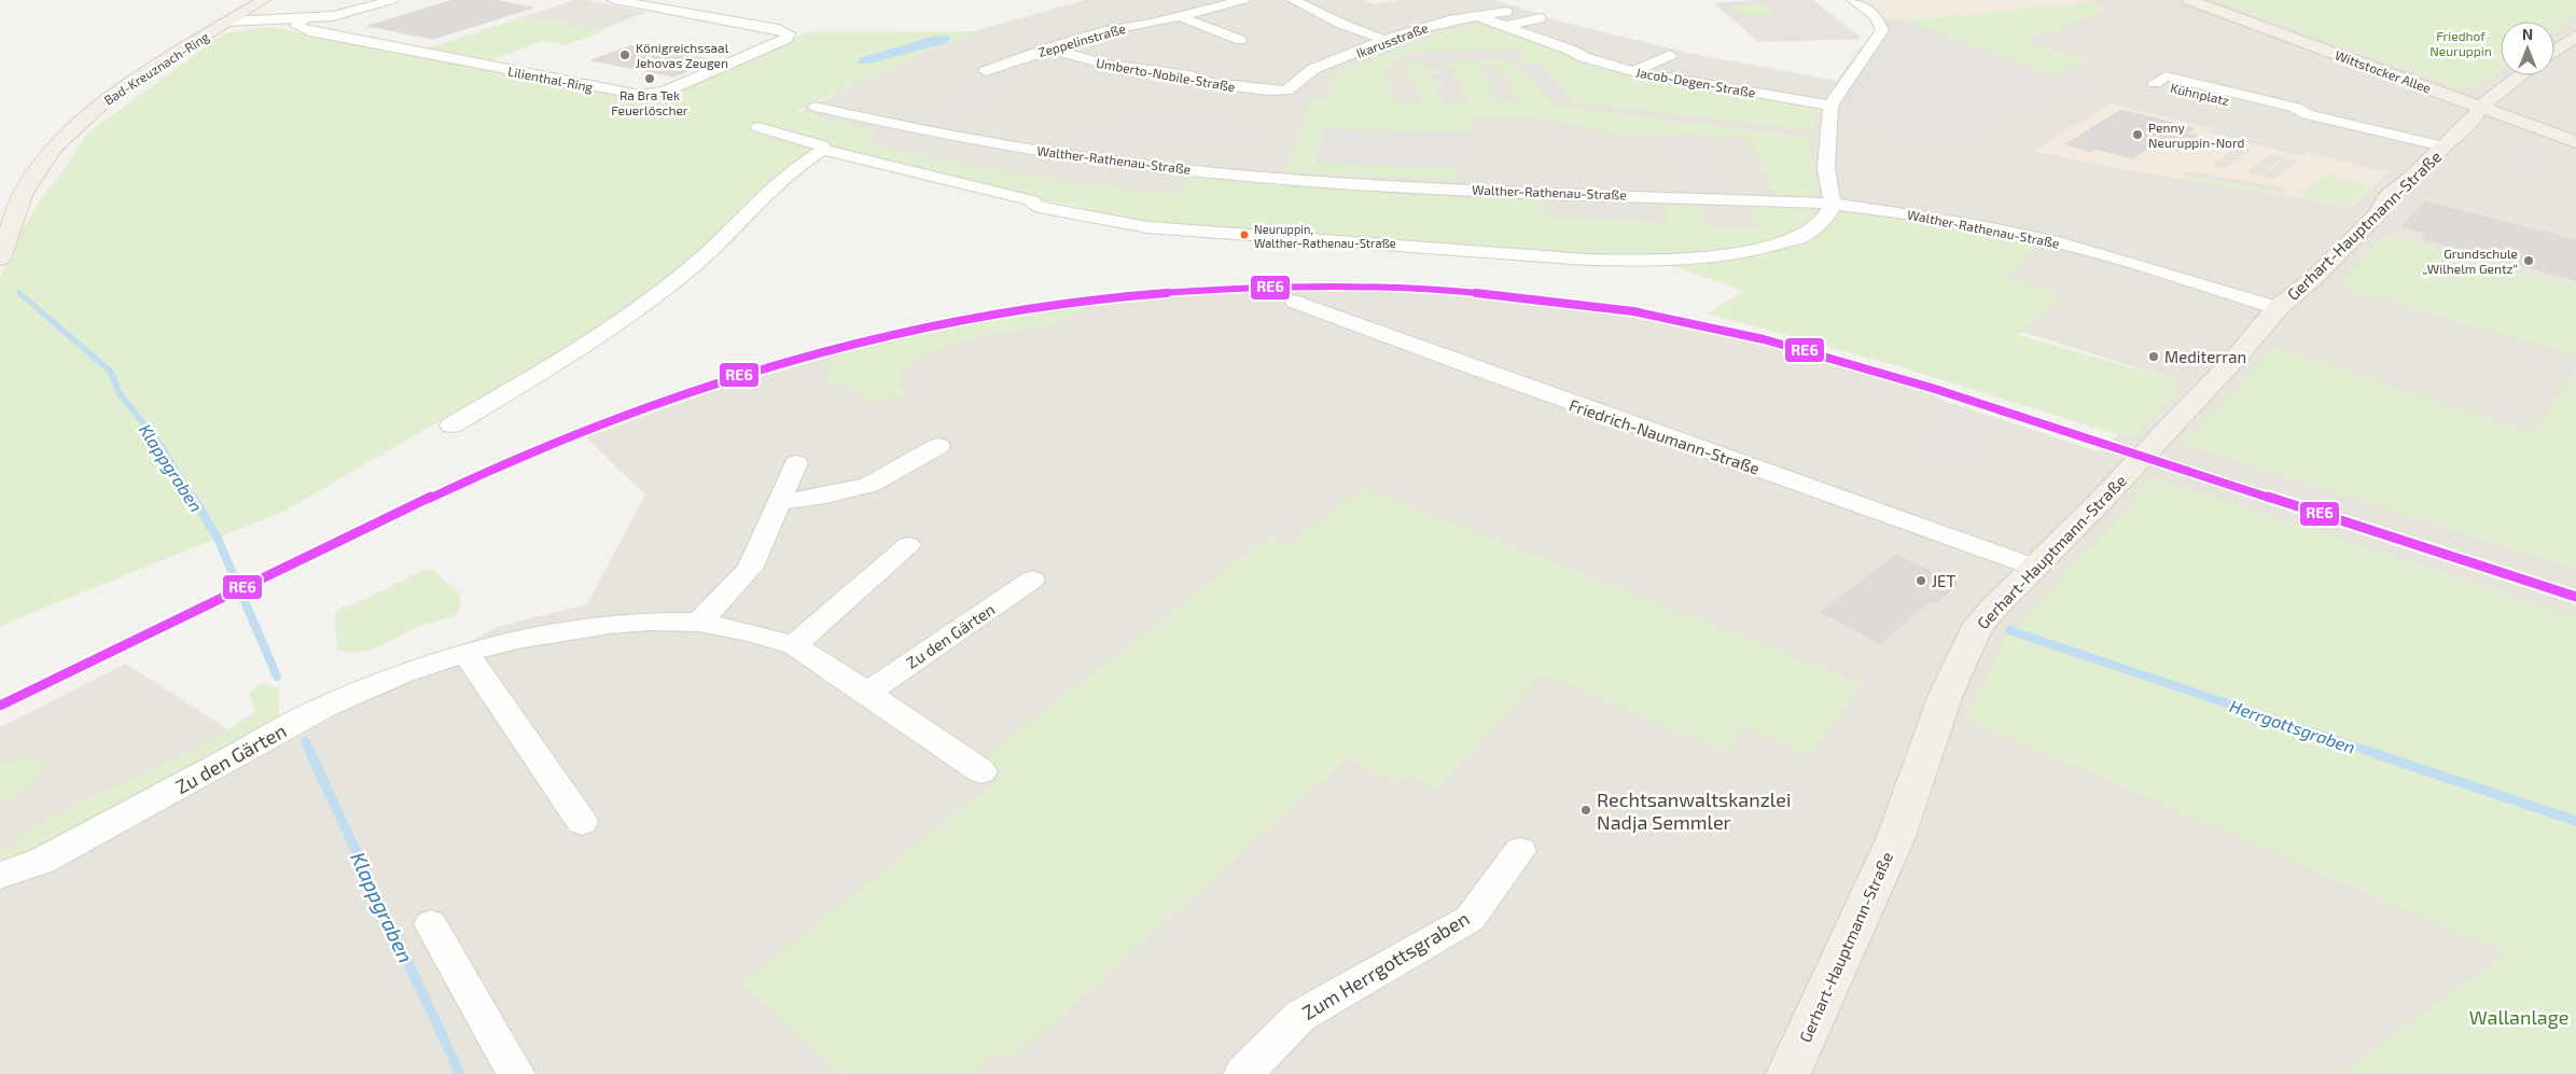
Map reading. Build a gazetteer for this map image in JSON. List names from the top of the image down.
{
  "streets": {
    "main road": ["Bad-Kreuznach-Ring", "Wittstocker Allee", "Gerhart-Hauptmann-Straße"],
    "street": [
      "Zeppelinstraße",
      "Ikarusstraße",
      "Umberto-Nobile-Straße",
      "Lilienthal-Ring",
      "Jacob-Degen-Straße",
      "Kühnplatz",
      "Walther-Rathenau-Straße",
      "Friedrich-Naumann-Straße",
      "Zu den Gärten",
      "Zum Herrgottsgraben"
    ]
  },
  "crossings": [
    ["Zeppelinstraße", "Umberto-Nobile-Straße"],
    ["Ikarusstraße", "Umberto-Nobile-Straße"],
    ["Ikarusstraße", "Jacob-Degen-Straße"],
    ["Bad-Kreuznach-Ring", "Lilienthal-Ring"],
    ["Wittstocker Allee", "Gerhart-Hauptmann-Straße"],
    ["Kühnplatz", "Gerhart-Hauptmann-Straße"],
    ["Walther-Rathenau-Straße", "Gerhart-Hauptmann-Straße"],
    ["Gerhart-Hauptmann-Straße", "Friedrich-Naumann-Straße"]
  ],
  "water": ["Klappgraben", "Herrgottsgraben"],
  "parks": ["Friedhof Neuruppin", "Wallanlage"],
  "places": [
    "Königreichssaal Jehovas Zeugen",
    "Ra Bra Tek Feuerlöscher",
    "Penny Neuruppin-Nord",
    "Neuruppin, Walther-Rathenau-Straße",
    "Grundschule „Wilhelm Gentz“",
    "Mediterran",
    "JET",
    "Rechtsanwaltskanzlei Nadja Semmler"
  ],
  "lines": ["transit line RE6"],
  "north": "top"
}
